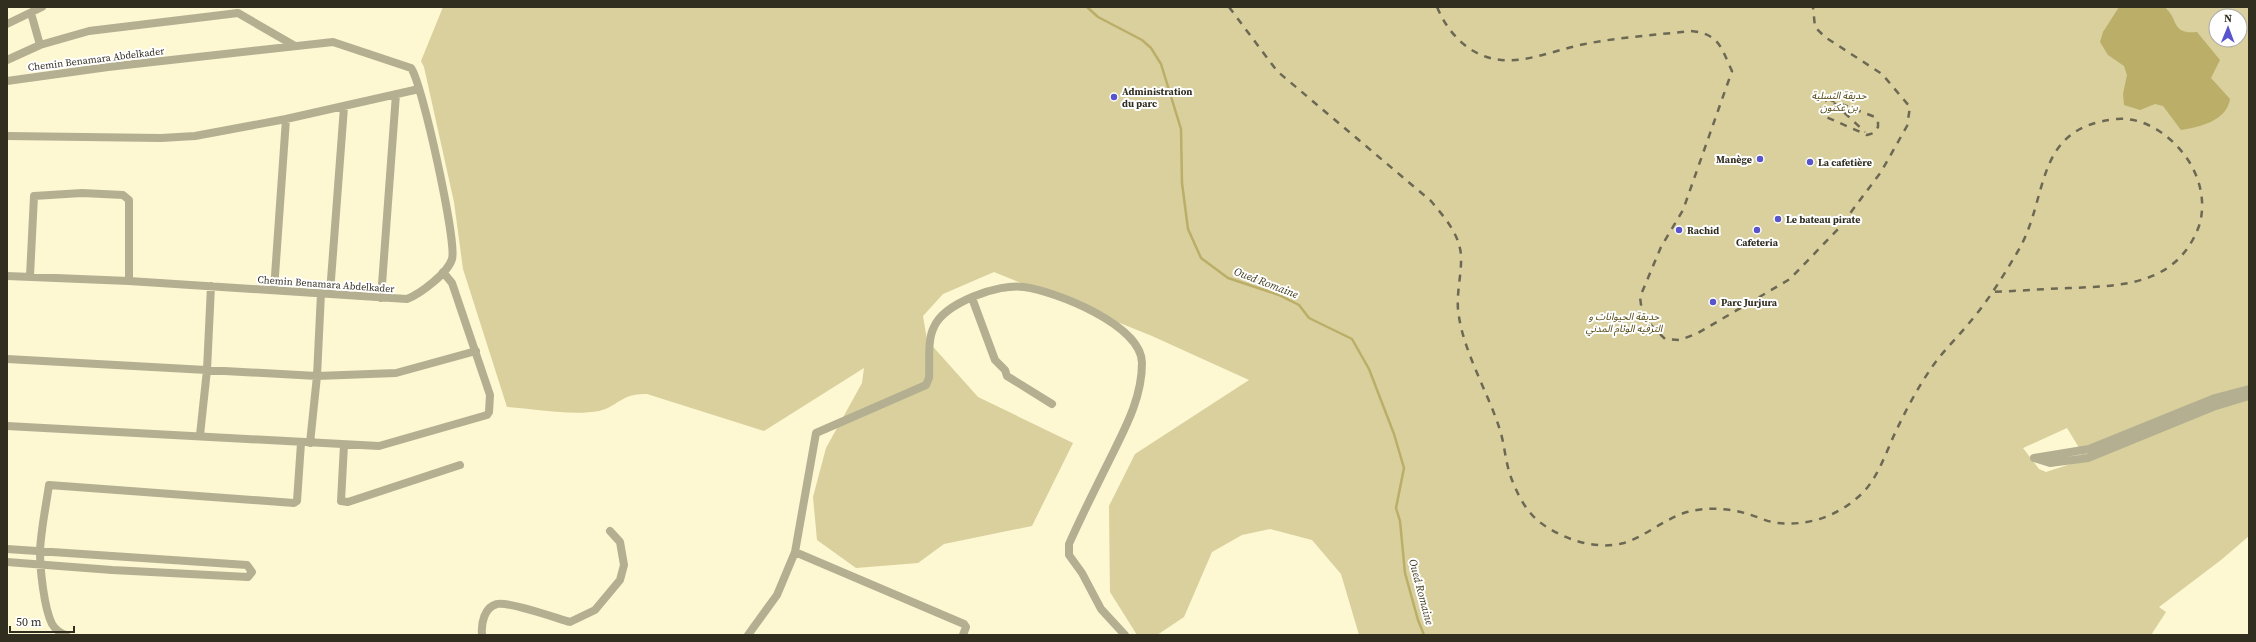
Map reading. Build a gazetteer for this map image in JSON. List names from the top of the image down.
{
  "streets": {
    "street": ["Chemin Benamara Abdelkader"]
  },
  "water": ["Oued Romaine"],
  "parks": ["حديقة التسلية بن عكنون", "حديقة الحيوانات و الترفيه الوئام المدني"],
  "places": [
    "Administration du parc",
    "Manège",
    "La cafetière",
    "Le bateau pirate",
    "Rachid",
    "Cafeteria",
    "Parc Jurjura"
  ],
  "scale_bar": "50 m",
  "north": "top"
}
